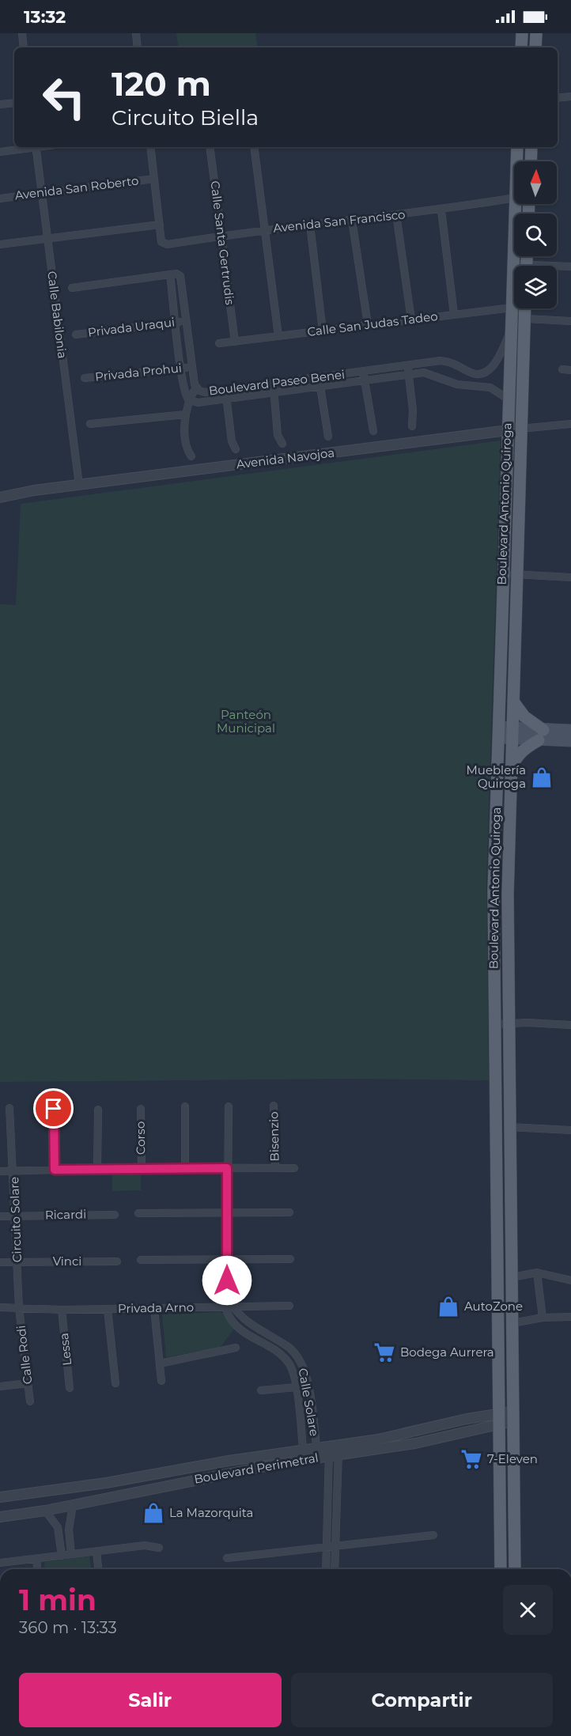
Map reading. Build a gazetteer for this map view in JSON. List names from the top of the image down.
{
  "streets": {
    "main road": ["Boulevard Antonio Quiroga"],
    "street": [
      "Avenida San Roberto",
      "Avenida San Francisco",
      "Calle Santa Gertrudis",
      "Calle Babilonia",
      "Calle San Judas Tadeo",
      "Privada Uraqui",
      "Privada Prohui",
      "Boulevard Paseo Benei",
      "Avenida Navojoa",
      "Bisenzio",
      "Corso",
      "Ricardi",
      "Circuito Solare",
      "Vinci",
      "Privada Arno",
      "Lessa",
      "Calle Rodi",
      "Calle Solare",
      "Boulevard Perimetral"
    ]
  },
  "crossings": [
    ["Avenida San Roberto", "Calle Babilonia"],
    ["Avenida San Francisco", "Calle Santa Gertrudis"],
    ["Calle Santa Gertrudis", "Calle San Judas Tadeo"],
    ["Calle Babilonia", "Avenida Navojoa"],
    ["Calle San Judas Tadeo", "Boulevard Antonio Quiroga"],
    ["Privada Uraqui", "Boulevard Paseo Benei"],
    ["Privada Prohui", "Boulevard Paseo Benei"],
    ["Boulevard Paseo Benei", "Boulevard Antonio Quiroga"],
    ["Avenida Navojoa", "Boulevard Antonio Quiroga"],
    ["Boulevard Antonio Quiroga", "Boulevard Perimetral"],
    ["Bisenzio", "Circuito Solare"],
    ["Corso", "Circuito Solare"],
    ["Ricardi", "Circuito Solare"],
    ["Circuito Solare", "Vinci"],
    ["Circuito Solare", "Calle Rodi"],
    ["Circuito Solare", "Calle Solare"],
    ["Privada Arno", "Calle Solare"],
    ["Calle Solare", "Boulevard Perimetral"]
  ],
  "parks": ["Panteón Municipal"],
  "places": {
    "shop": ["Mueblería Quiroga", "AutoZone", "La Mazorquita"],
    "supermarket": ["Bodega Aurrera", "7-Eleven"]
  },
  "north": "top",
  "page": {
    "status": "13:32",
    "turn": ["120 m", "Circuito Biella"],
    "heading": ["1 min", "360 m · 13:33"],
    "buttons": ["Salir", "Compartir"]
  }
}
